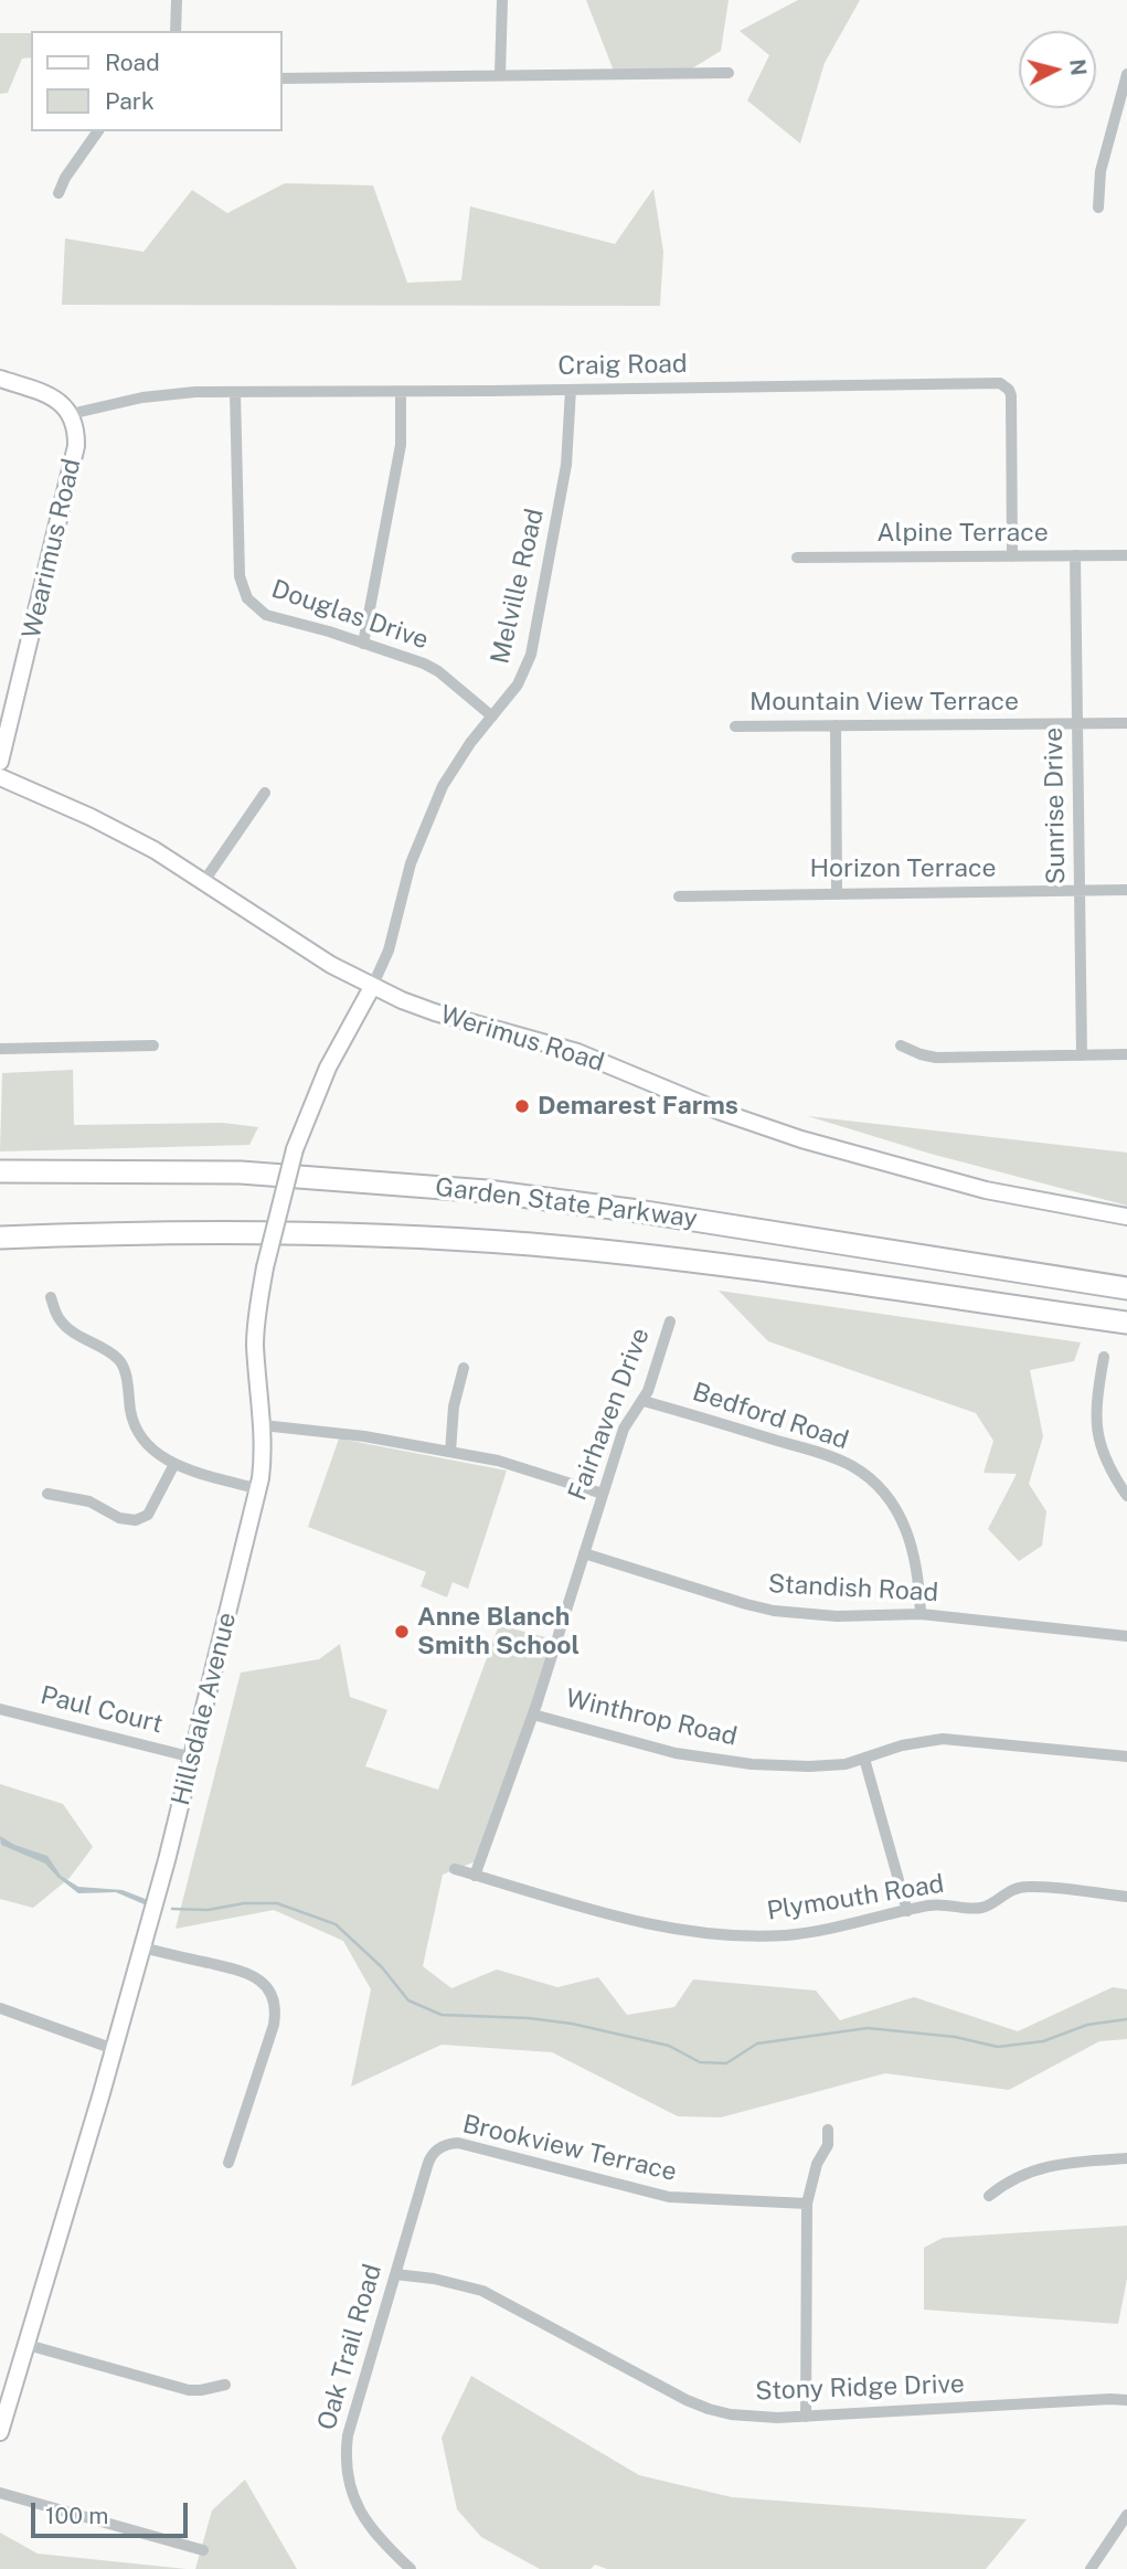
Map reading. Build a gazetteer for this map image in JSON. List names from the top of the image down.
{
  "streets": {
    "highway": ["Garden State Parkway"],
    "street": [
      "Craig Road",
      "Alpine Terrace",
      "Wearimus Road",
      "Melville Road",
      "Douglas Drive",
      "Mountain View Terrace",
      "Sunrise Drive",
      "Horizon Terrace",
      "Werimus Road",
      "Fairhaven Drive",
      "Bedford Road",
      "Standish Road",
      "Hillsdale Avenue",
      "Paul Court",
      "Winthrop Road",
      "Plymouth Road",
      "Brookview Terrace",
      "Oak Trail Road",
      "Stony Ridge Drive"
    ]
  },
  "crossings": [
    ["Craig Road", "Alpine Terrace"],
    ["Craig Road", "Wearimus Road"],
    ["Craig Road", "Melville Road"],
    ["Craig Road", "Douglas Drive"],
    ["Alpine Terrace", "Sunrise Drive"],
    ["Melville Road", "Douglas Drive"],
    ["Melville Road", "Werimus Road"],
    ["Melville Road", "Hillsdale Avenue"],
    ["Mountain View Terrace", "Sunrise Drive"],
    ["Sunrise Drive", "Horizon Terrace"],
    ["Werimus Road", "Hillsdale Avenue"],
    ["Fairhaven Drive", "Bedford Road"],
    ["Fairhaven Drive", "Standish Road"],
    ["Fairhaven Drive", "Winthrop Road"],
    ["Fairhaven Drive", "Plymouth Road"],
    ["Bedford Road", "Standish Road"],
    ["Hillsdale Avenue", "Paul Court"],
    ["Brookview Terrace", "Oak Trail Road"],
    ["Oak Trail Road", "Stony Ridge Drive"]
  ],
  "places": ["Demarest Farms", "Anne Blanch Smith School"],
  "legend": ["Road", "Park"],
  "scale_bar": "100 m",
  "north": "right"
}
